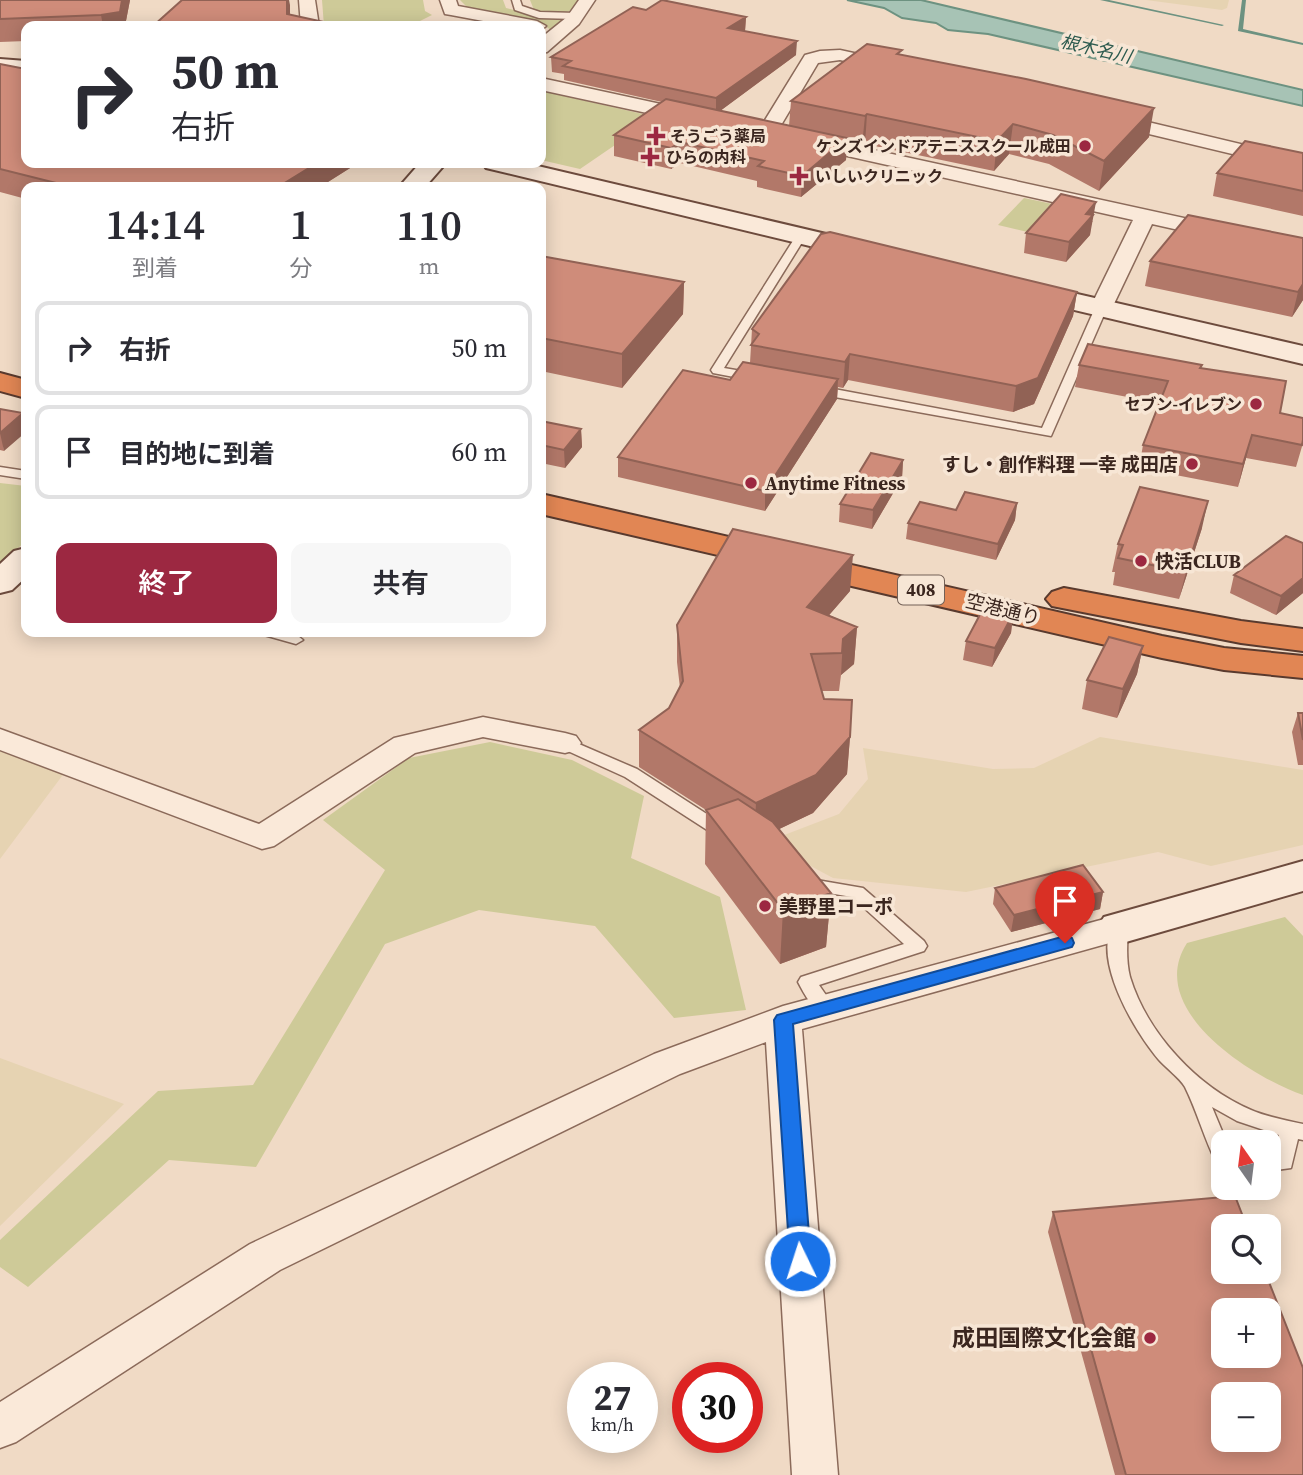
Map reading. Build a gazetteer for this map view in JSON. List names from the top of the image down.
{
  "streets": {
    "highway": ["408", "空港通り"]
  },
  "water": ["根木名川"],
  "places": {
    "health": ["そうごう薬局", "ひらの内科", "いしいクリニック"],
    "other": [
      "ケンズインドアテニススクール成田",
      "セブン-イレブン",
      "すし・創作料理 一幸 成田店",
      "Anytime Fitness",
      "快活CLUB",
      "美野里コーポ",
      "成田国際文化会館"
    ]
  },
  "north": "top",
  "page": {
    "turn": ["50 m", "右折"],
    "eta": [
      "14:14",
      "到着",
      "1",
      "分",
      "110",
      "m"
    ],
    "list": [
      {
        "name": "右折",
        "value": "50 m"
      },
      {
        "name": "目的地に到着",
        "value": "60 m"
      }
    ],
    "buttons": ["終了", "共有"],
    "map_buttons": ["+", "−"],
    "speed": "27 km/h",
    "limit": "30"
  }
}
